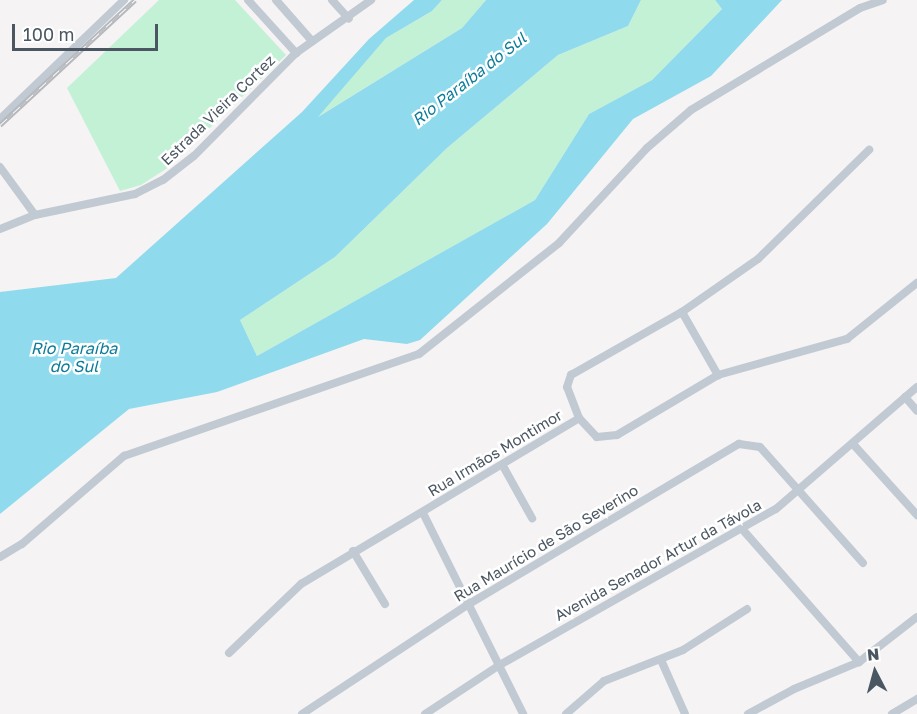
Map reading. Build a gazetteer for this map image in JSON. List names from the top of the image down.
{
  "streets": {
    "street": [
      "Estrada Vieira Cortez",
      "Rua Irmãos Montimor",
      "Rua Maurício de São Severino",
      "Avenida Senador Artur da Távola"
    ]
  },
  "crossings": [
    ["Rua Maurício de São Severino", "Avenida Senador Artur da Távola"]
  ],
  "water": ["Rio Paraíba do Sul"],
  "scale_bar": "100 m",
  "north": "top"
}
